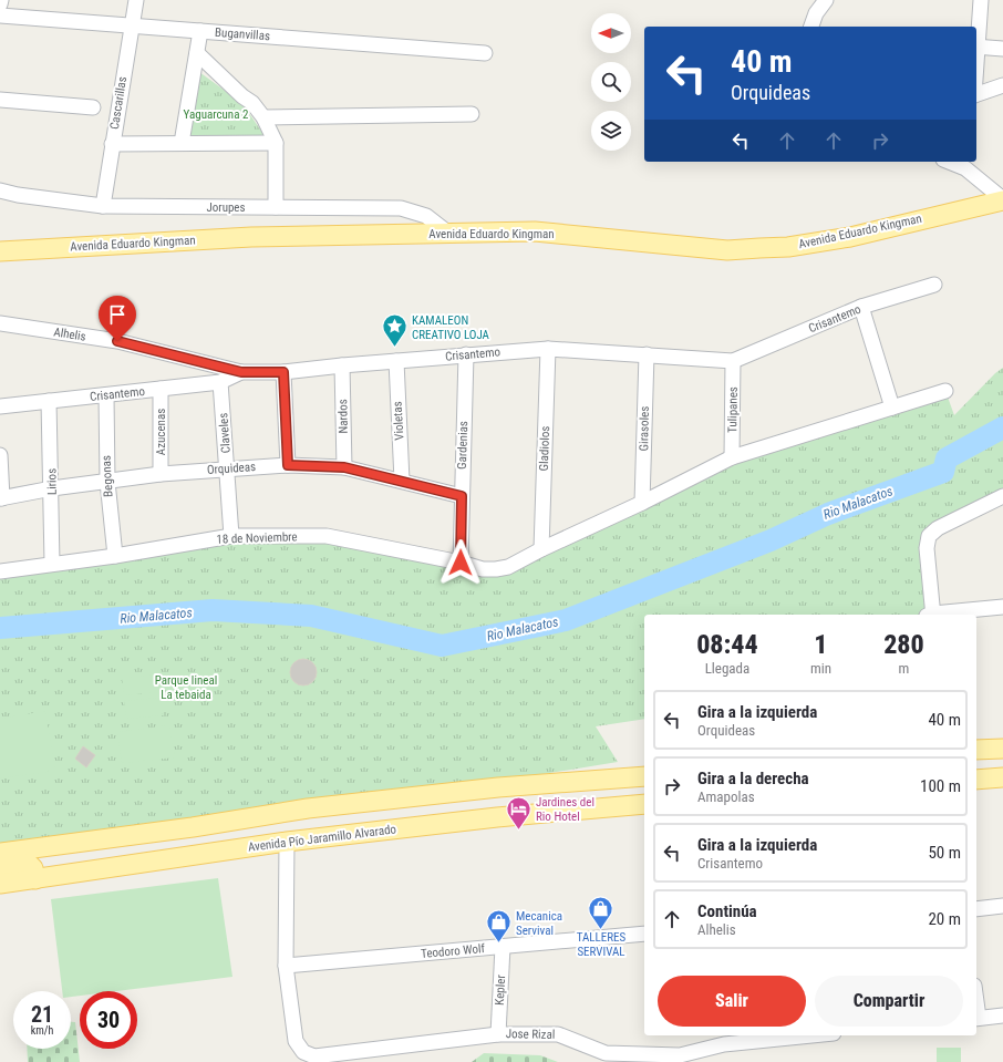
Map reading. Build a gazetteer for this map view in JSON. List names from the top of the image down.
{
  "streets": {
    "main road": ["Avenida Eduardo Kingman", "Avenida Pío Jaramillo Alvarado"],
    "street": [
      "Buganvillas",
      "Cascarillas",
      "Jorupes",
      "Crisantemo",
      "Alhelis",
      "Tulipanes",
      "Nardos",
      "Violetas",
      "Girasoles",
      "Azucenas",
      "Claveles",
      "Gardenias",
      "Gladiolos",
      "Orquideas",
      "Begonas",
      "Lirios",
      "18 de Noviembre",
      "Teodoro Wolf",
      "Kepler",
      "Jose Rizal"
    ]
  },
  "crossings": [
    ["Buganvillas", "Cascarillas"],
    ["Cascarillas", "Jorupes"],
    ["Jorupes", "Avenida Eduardo Kingman"],
    ["Crisantemo", "Alhelis"],
    ["Crisantemo", "Tulipanes"],
    ["Crisantemo", "Nardos"],
    ["Crisantemo", "Violetas"],
    ["Crisantemo", "Girasoles"],
    ["Crisantemo", "Azucenas"],
    ["Crisantemo", "Claveles"],
    ["Crisantemo", "Gardenias"],
    ["Crisantemo", "Gladiolos"],
    ["Crisantemo", "Begonas"],
    ["Crisantemo", "Lirios"],
    ["Tulipanes", "18 de Noviembre"],
    ["Nardos", "Orquideas"],
    ["Violetas", "Orquideas"],
    ["Girasoles", "18 de Noviembre"],
    ["Azucenas", "Orquideas"],
    ["Claveles", "Orquideas"],
    ["Claveles", "18 de Noviembre"],
    ["Gardenias", "Orquideas"],
    ["Gardenias", "18 de Noviembre"],
    ["Gladiolos", "18 de Noviembre"],
    ["Orquideas", "Begonas"],
    ["Orquideas", "Lirios"],
    ["Begonas", "18 de Noviembre"],
    ["Lirios", "18 de Noviembre"],
    ["Teodoro Wolf", "Kepler"],
    ["Teodoro Wolf", "Jose Rizal"],
    ["Kepler", "Jose Rizal"]
  ],
  "water": ["Rio Malacatos"],
  "parks": ["Yaguarcuna 2", "Parque lineal La tebaida"],
  "places": {
    "place": ["KAMALEON CREATIVO LOJA"],
    "hotel": ["Jardines del Rio Hotel"],
    "shop": ["TALLERES SERVIVAL", "Mecanica Servival"]
  },
  "north": "left",
  "page": {
    "turn": ["40 m", "Orquideas"],
    "eta": [
      "08:44",
      "Llegada",
      "1",
      "min",
      "280",
      "m"
    ],
    "list": [
      {
        "name": "Gira a la izquierda",
        "note": "Orquideas",
        "value": "40 m"
      },
      {
        "name": "Gira a la derecha",
        "note": "Amapolas",
        "value": "100 m"
      },
      {
        "name": "Gira a la izquierda",
        "note": "Crisantemo",
        "value": "50 m"
      },
      {
        "name": "Continúa",
        "note": "Alhelis",
        "value": "20 m"
      }
    ],
    "buttons": ["Salir", "Compartir"],
    "speed": "21 km/h",
    "limit": "30"
  }
}
